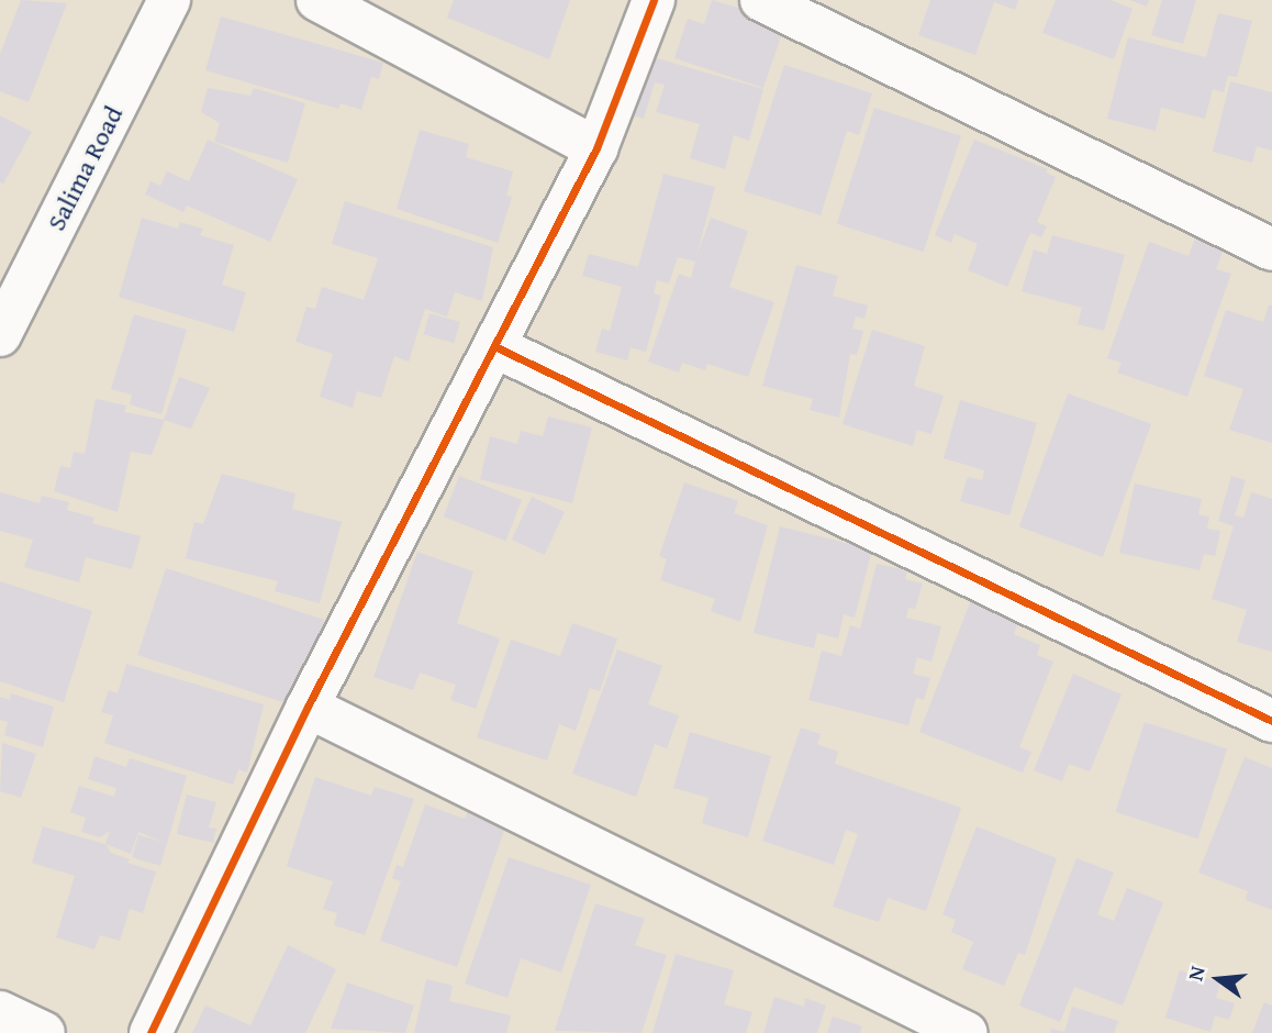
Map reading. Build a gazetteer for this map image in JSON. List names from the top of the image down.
{
  "streets": {
    "street": ["Salima Road"]
  },
  "north": "left"
}
